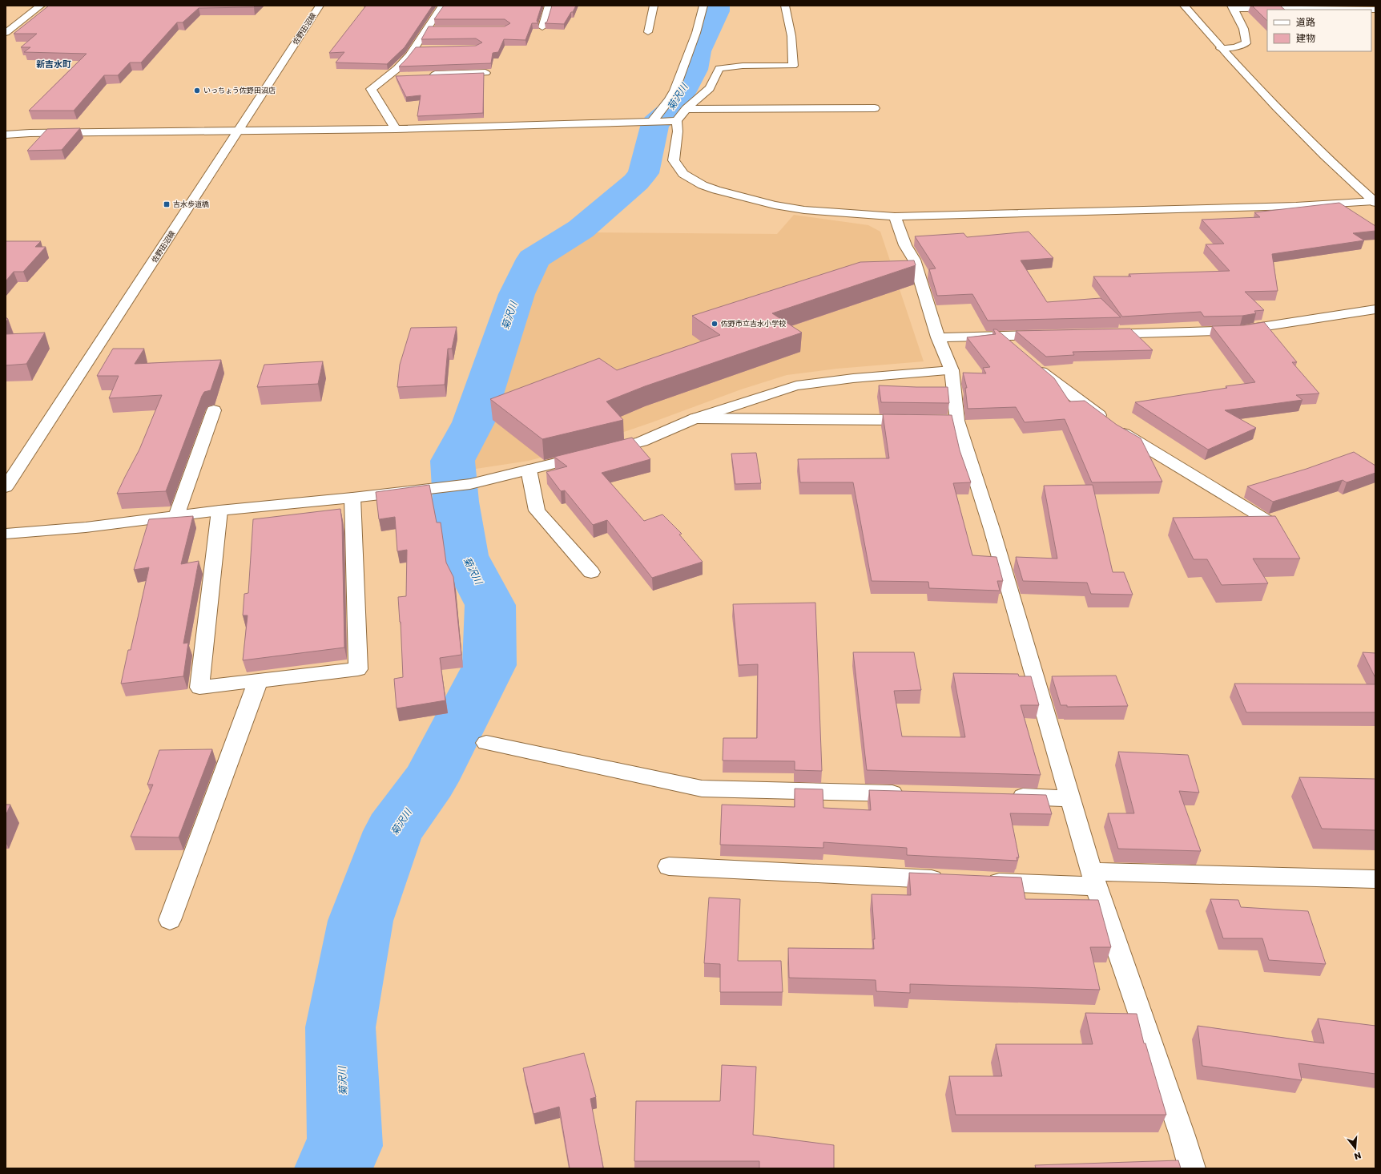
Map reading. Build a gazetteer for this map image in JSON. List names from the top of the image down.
{
  "streets": {
    "street": ["佐野田沼線"]
  },
  "districts": ["新吉水町"],
  "water": ["菊沢川"],
  "places": {
    "other": ["いっちょう佐野田沼店", "佐野市立吉水小学校"],
    "transit": ["吉水歩道橋"]
  },
  "legend": ["道路", "建物"],
  "north": "bottom"
}
